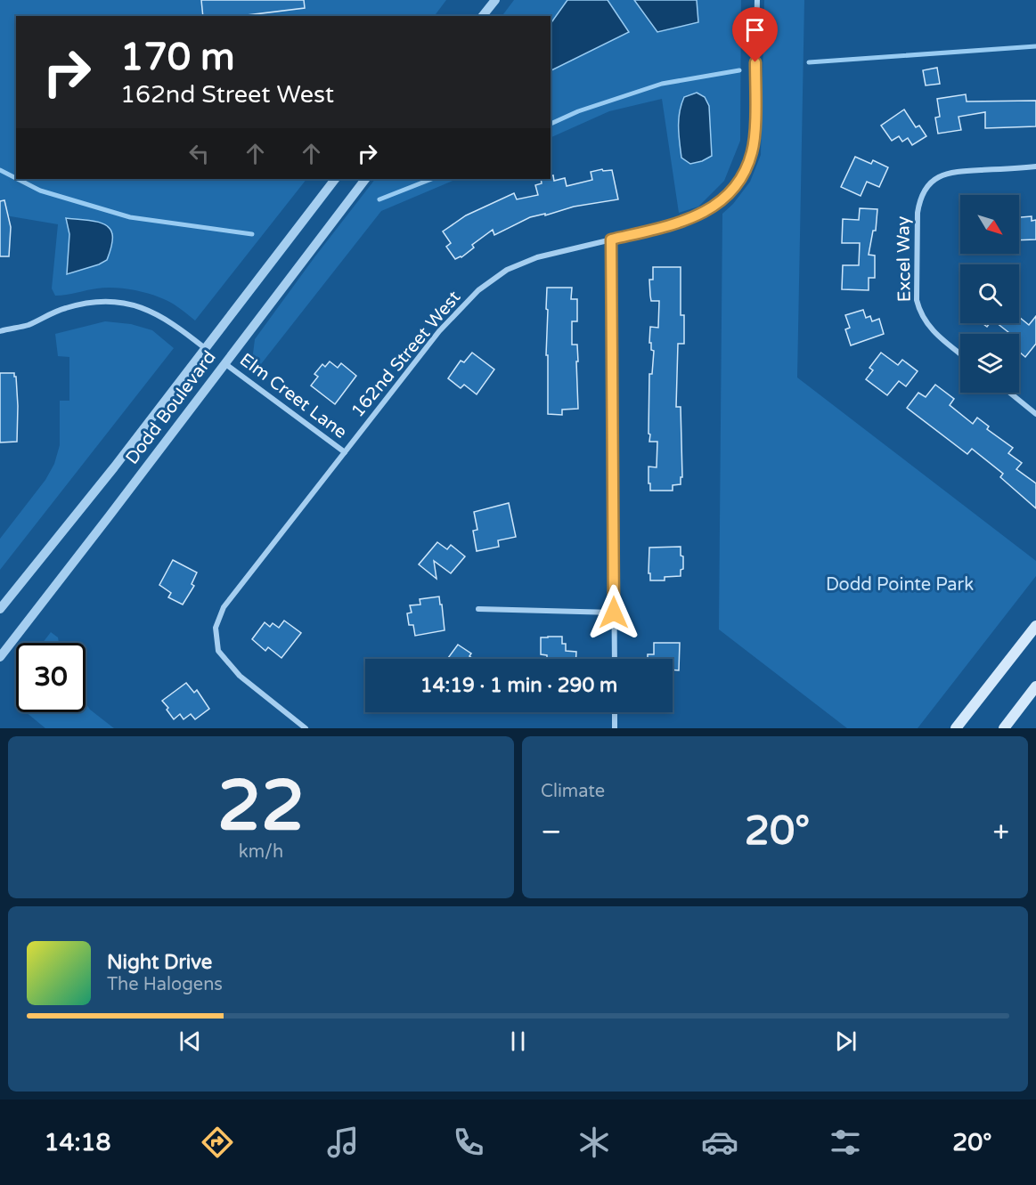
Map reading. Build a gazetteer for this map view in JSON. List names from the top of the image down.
{
  "streets": {
    "street": [
      "Excel Way",
      "162nd Street West",
      "Elm Creet Lane",
      "Dodd Boulevard"
    ]
  },
  "crossings": [
    ["162nd Street West", "Elm Creet Lane"],
    ["Elm Creet Lane", "Dodd Boulevard"]
  ],
  "parks": ["Dodd Pointe Park"],
  "north": "bottom right",
  "page": {
    "turn": ["170 m", "162nd Street West"],
    "limit": "30",
    "trip": "14:19 · 1 min · 290 m",
    "tile": [
      ["22", "km/h"],
      "Climate"
    ],
    "heat": ["−", "20°", "+"],
    "song": ["Night Drive", "The Halogens"],
    "tabs": ["14:18", "20°"]
  }
}
